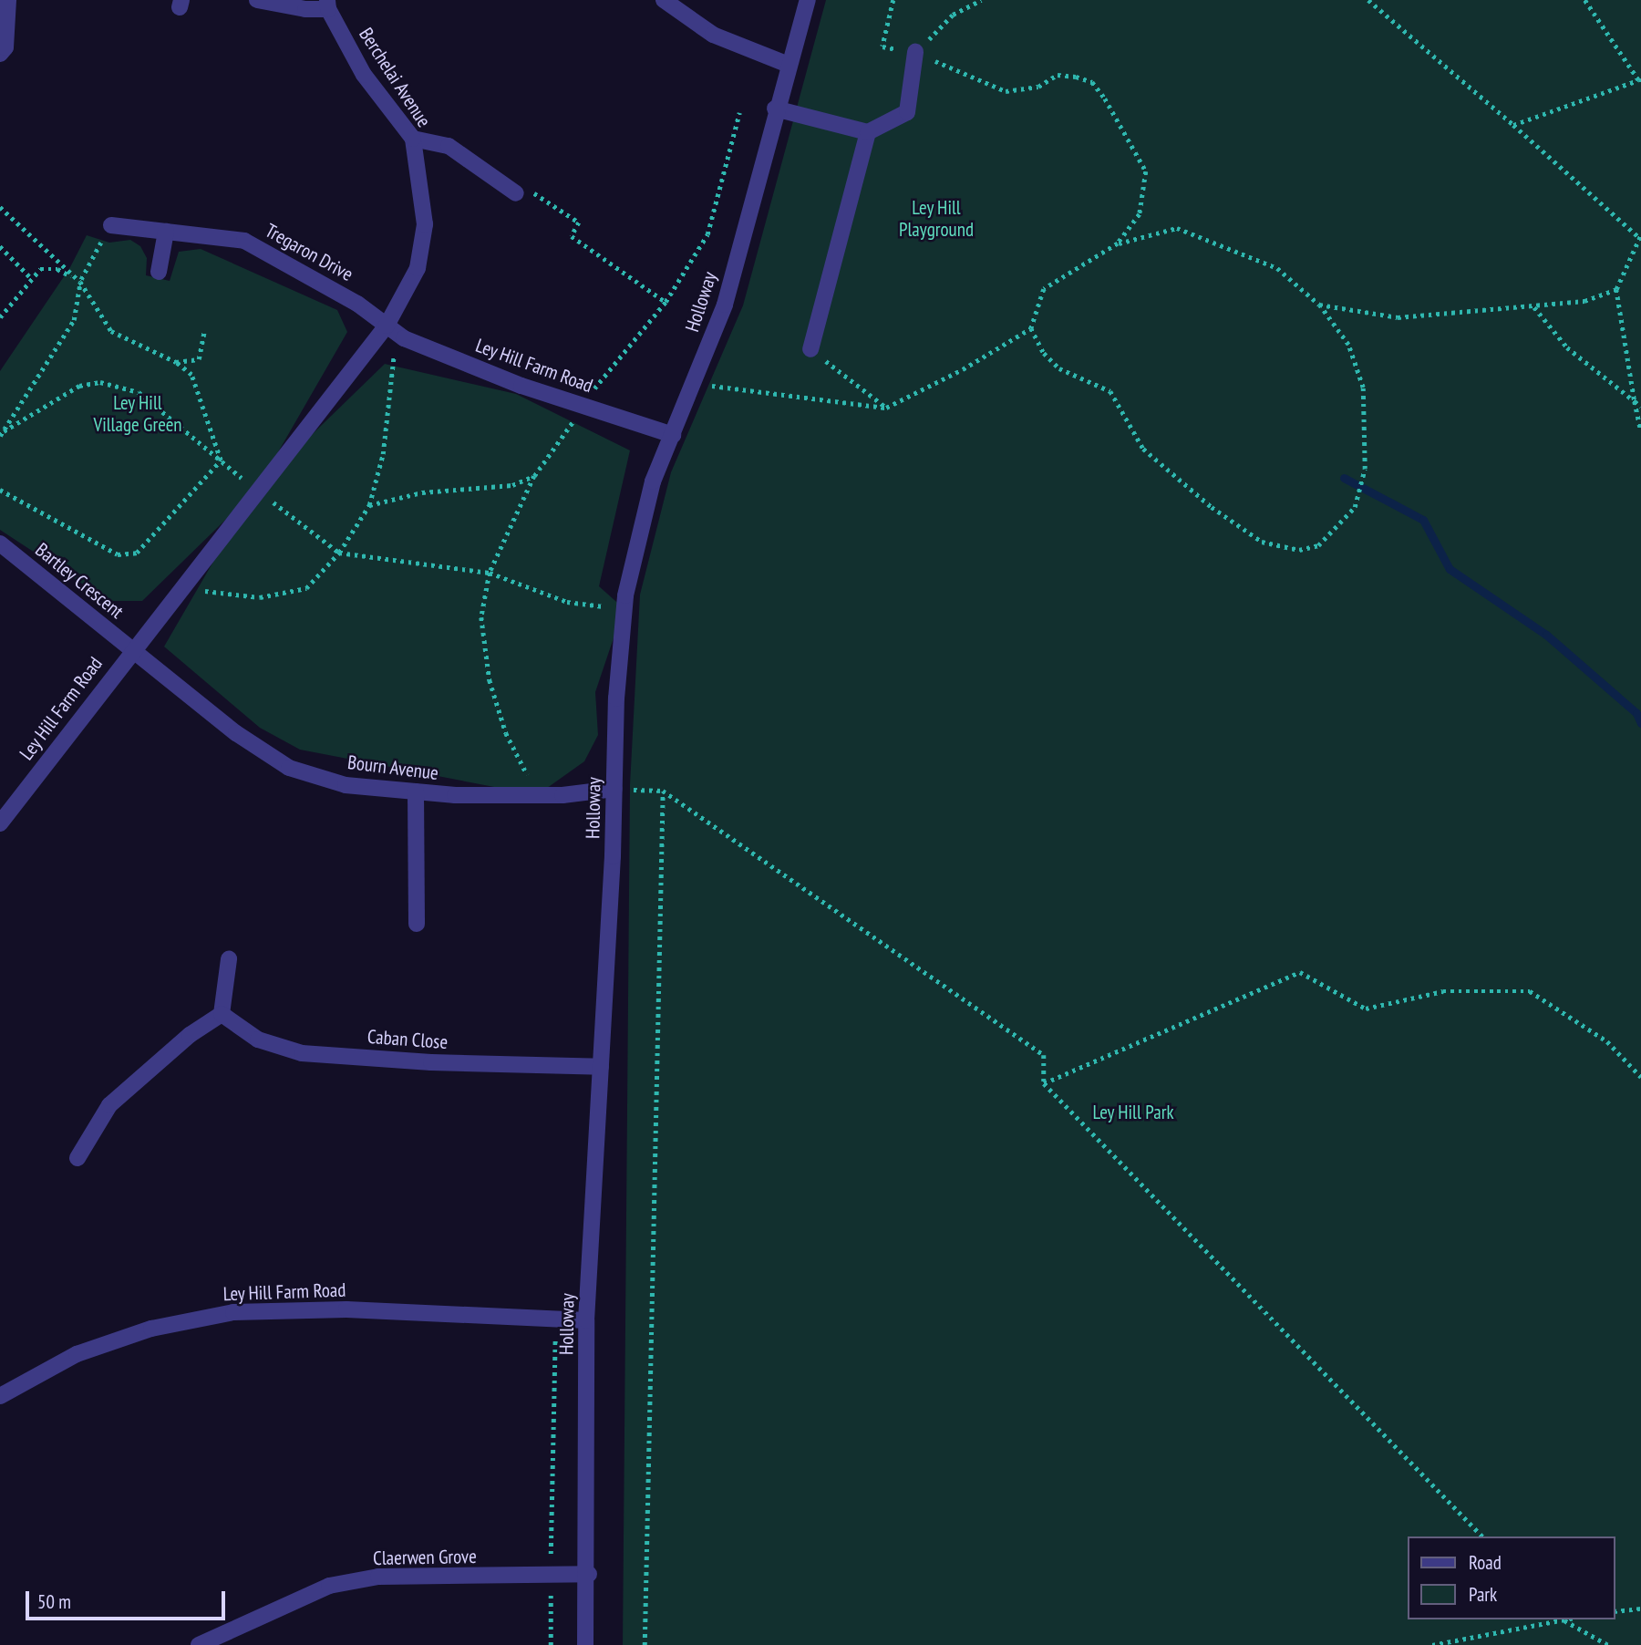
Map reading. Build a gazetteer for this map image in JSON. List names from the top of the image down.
{
  "streets": {
    "street": [
      "Berchelai Avenue",
      "Tregaron Drive",
      "Holloway",
      "Ley Hill Farm Road",
      "Bartley Crescent",
      "Bourn Avenue",
      "Caban Close",
      "Claerwen Grove"
    ]
  },
  "crossings": [
    ["Berchelai Avenue", "Tregaron Drive"],
    ["Berchelai Avenue", "Ley Hill Farm Road"],
    ["Tregaron Drive", "Ley Hill Farm Road"],
    ["Holloway", "Ley Hill Farm Road"],
    ["Holloway", "Bourn Avenue"],
    ["Holloway", "Caban Close"],
    ["Holloway", "Claerwen Grove"],
    ["Ley Hill Farm Road", "Bartley Crescent"],
    ["Ley Hill Farm Road", "Bourn Avenue"],
    ["Bartley Crescent", "Bourn Avenue"]
  ],
  "parks": ["Ley Hill Playground", "Ley Hill Village Green", "Ley Hill Park"],
  "legend": ["Road", "Park"],
  "scale_bar": "50 m"
}
